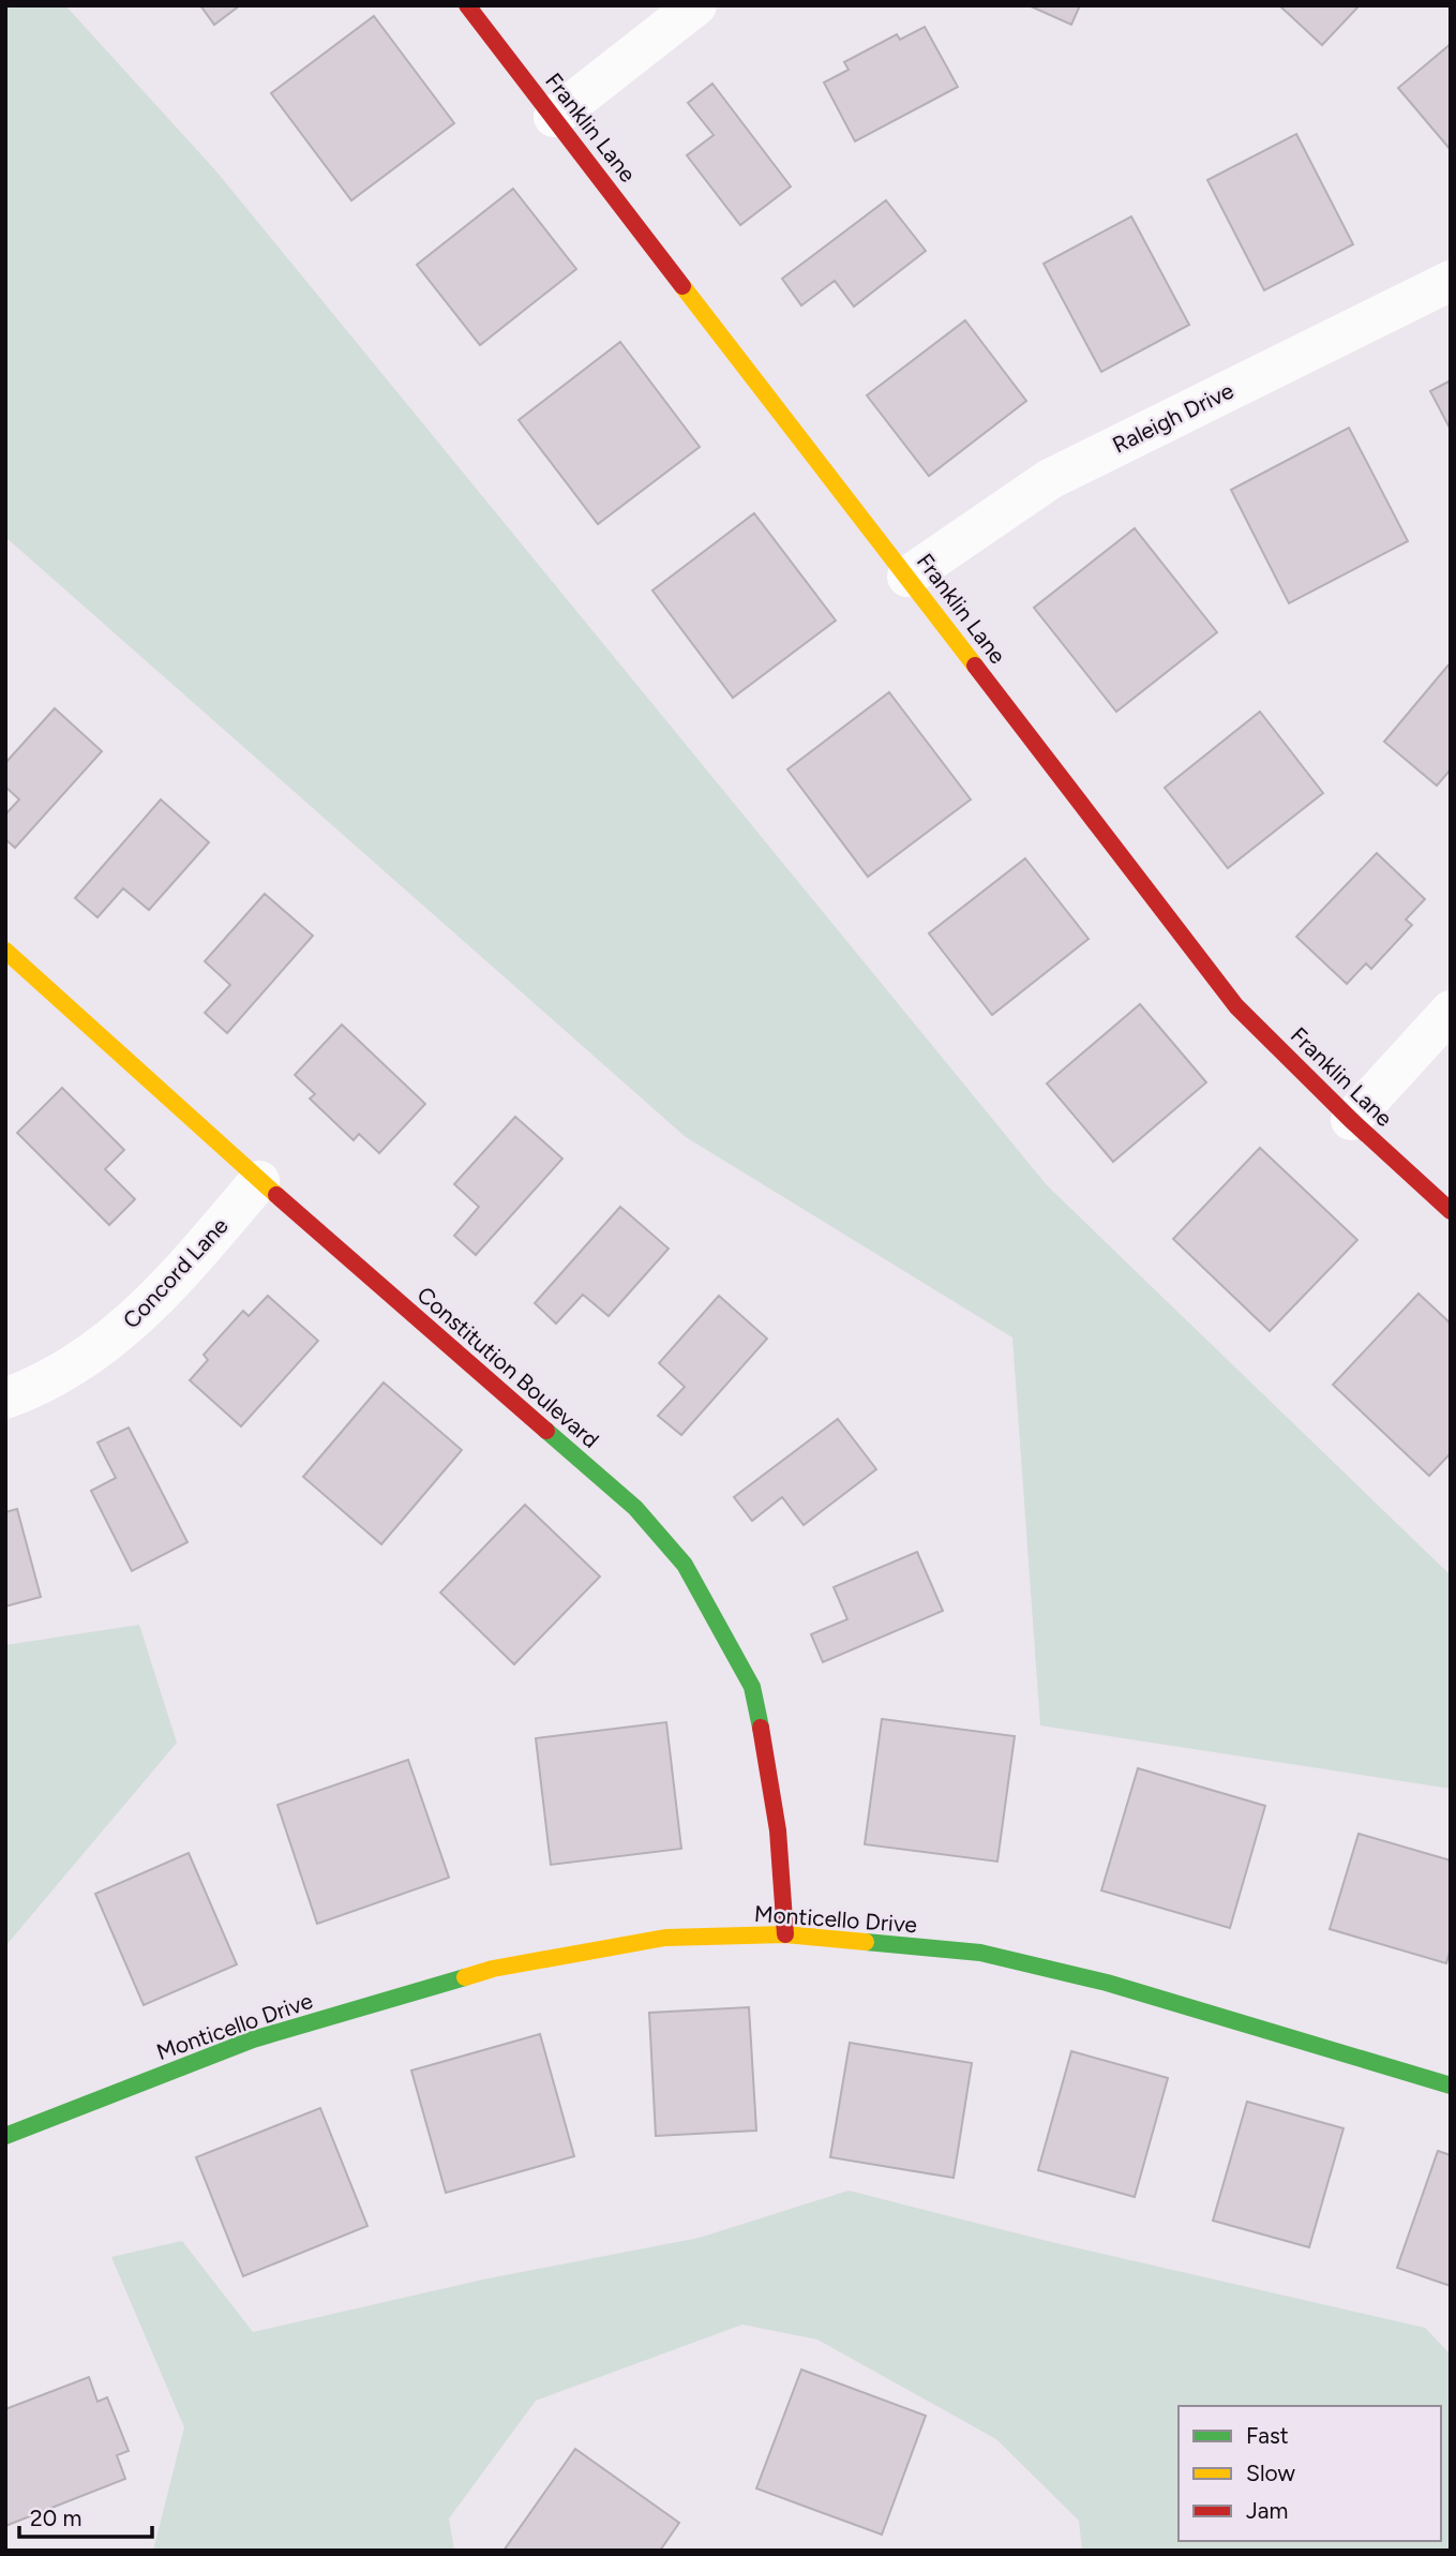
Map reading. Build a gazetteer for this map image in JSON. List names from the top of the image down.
{
  "streets": {
    "street": [
      "Franklin Lane",
      "Raleigh Drive",
      "Concord Lane",
      "Constitution Boulevard",
      "Monticello Drive"
    ]
  },
  "crossings": [
    ["Franklin Lane", "Raleigh Drive"],
    ["Concord Lane", "Constitution Boulevard"],
    ["Constitution Boulevard", "Monticello Drive"]
  ],
  "legend": ["Fast", "Slow", "Jam"],
  "scale_bar": "20 m"
}
